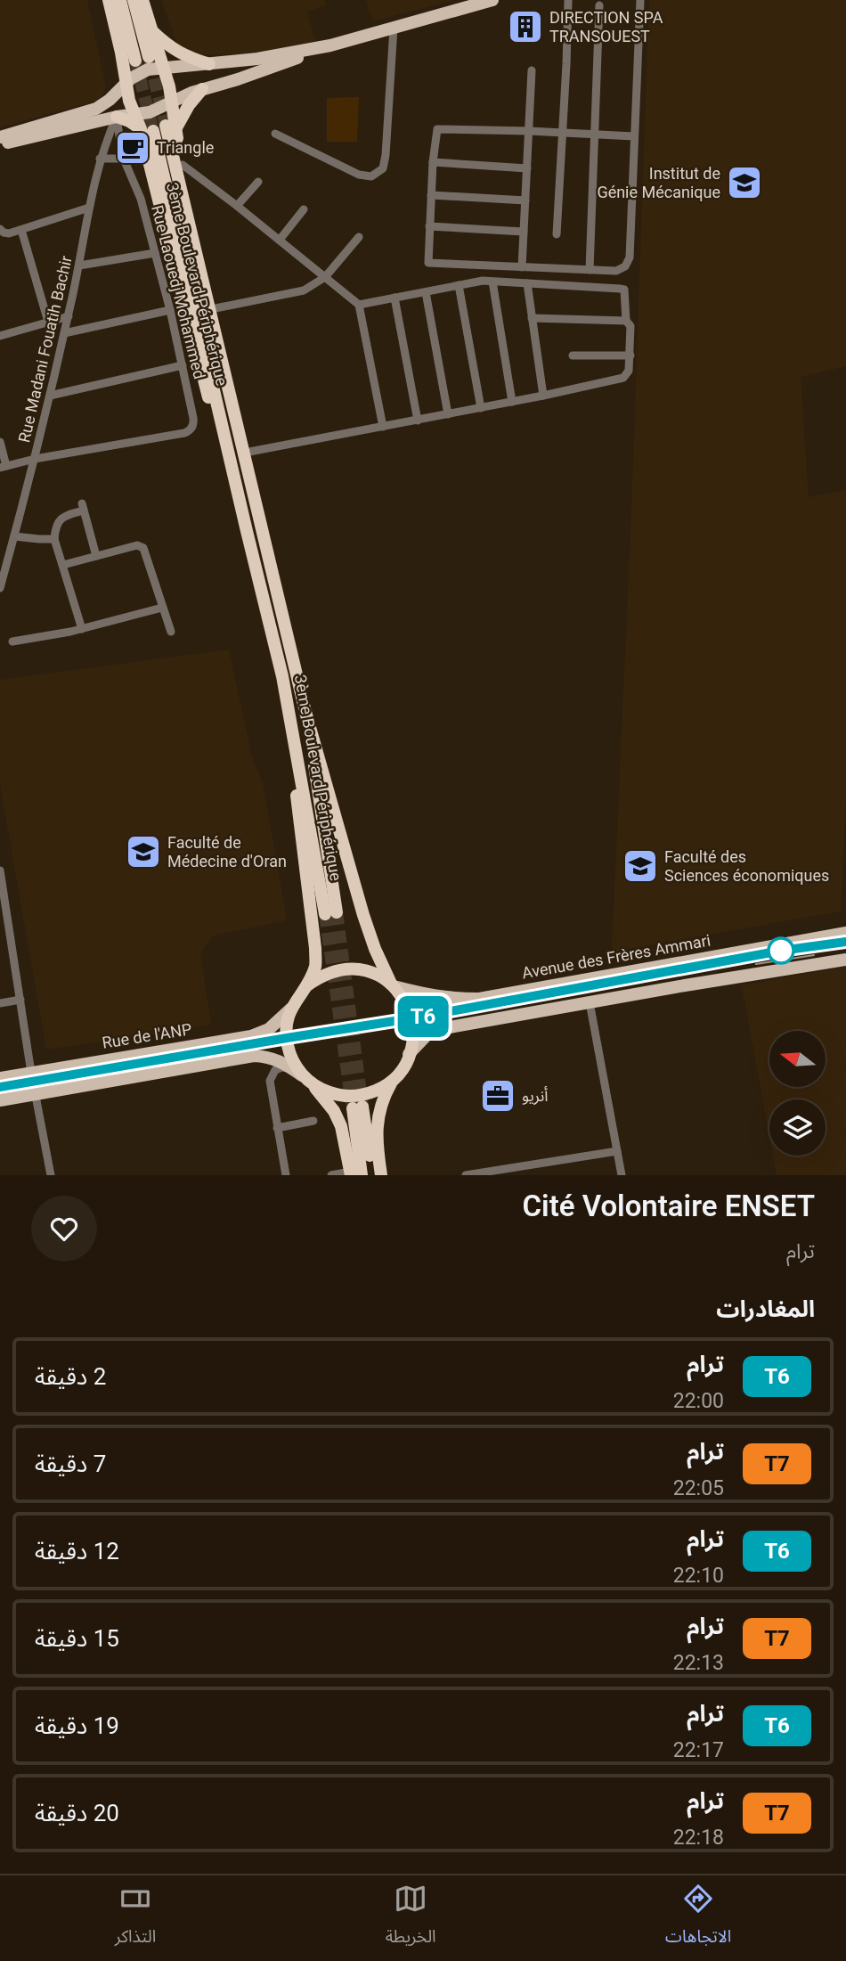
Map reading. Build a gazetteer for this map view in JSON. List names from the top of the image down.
{
  "streets": {
    "highway": ["3ème Boulevard Périphérique"],
    "main road": ["Avenue des Frères Ammari", "Rue de l'ANP"],
    "street": ["Rue Laouedj Mohammed", "Rue Madani Fouatih Bachir"]
  },
  "crossings": [
    ["Rue Laouedj Mohammed", "Rue Madani Fouatih Bachir"],
    ["Avenue des Frères Ammari", "Rue de l'ANP"]
  ],
  "places": {
    "building": ["DIRECTION SPA TRANSOUEST"],
    "cafe": ["Triangle"],
    "school or university": ["Institut de Génie Mécanique", "Faculté de Médecine d'Oran", "Faculté des Sciences économiques"],
    "office": ["أنريو"]
  },
  "lines": ["tram line T6"],
  "north": "left",
  "page": {
    "on_map": "T6",
    "heading": [
      ["Cité Volontaire ENSET", "ترام"],
      "المغادرات"
    ],
    "list": [
      {
        "mark": "T6",
        "name": "ترام",
        "note": "22:00",
        "value": "2 دقيقة"
      },
      {
        "mark": "T7",
        "name": "ترام",
        "note": "22:05",
        "value": "7 دقيقة"
      },
      {
        "mark": "T6",
        "name": "ترام",
        "note": "22:10",
        "value": "12 دقيقة"
      },
      {
        "mark": "T7",
        "name": "ترام",
        "note": "22:13",
        "value": "15 دقيقة"
      },
      {
        "mark": "T6",
        "name": "ترام",
        "note": "22:17",
        "value": "19 دقيقة"
      },
      {
        "mark": "T7",
        "name": "ترام",
        "note": "22:18",
        "value": "20 دقيقة"
      }
    ],
    "tabs": ["الاتجاهات", "الخريطة", "التذاكر"]
  }
}
